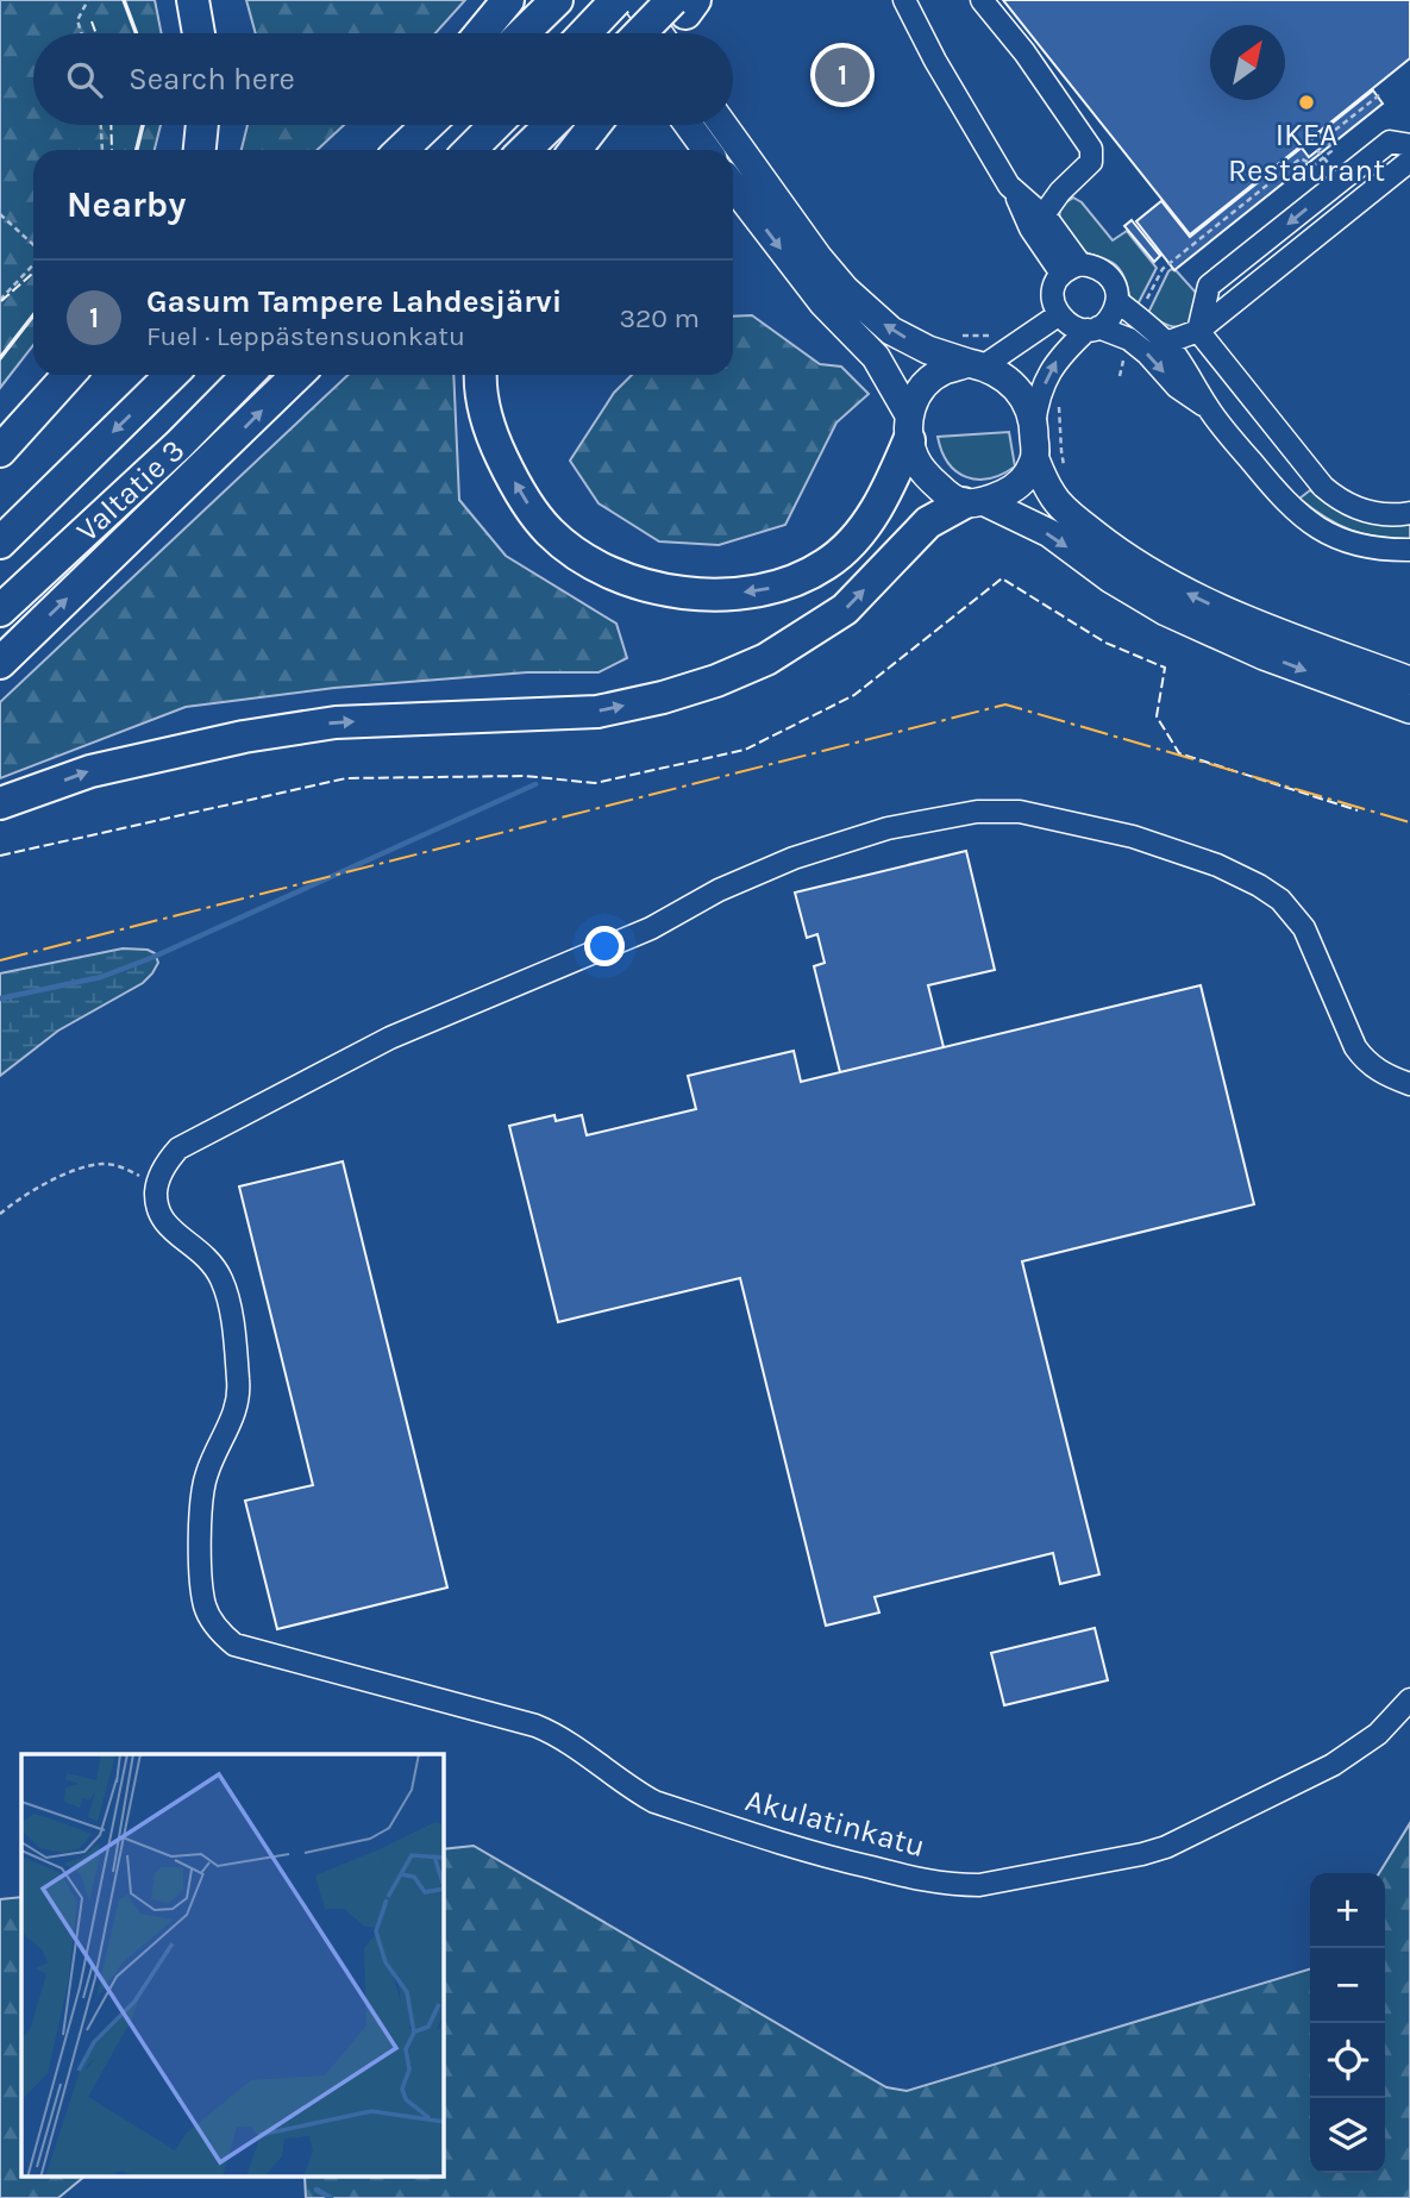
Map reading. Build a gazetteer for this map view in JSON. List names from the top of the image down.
{
  "streets": {
    "highway": ["Valtatie 3"],
    "street": ["Akulatinkatu"]
  },
  "places": ["IKEA Restaurant"],
  "north": "top right",
  "page": {
    "search": "Search here",
    "pins": "1",
    "heading": "Nearby",
    "list": [
      {
        "mark": "1",
        "name": "Gasum Tampere Lahdesjärvi",
        "note": "Fuel · Leppästensuonkatu",
        "value": "320 m"
      }
    ],
    "map_buttons": ["+", "−"]
  }
}
